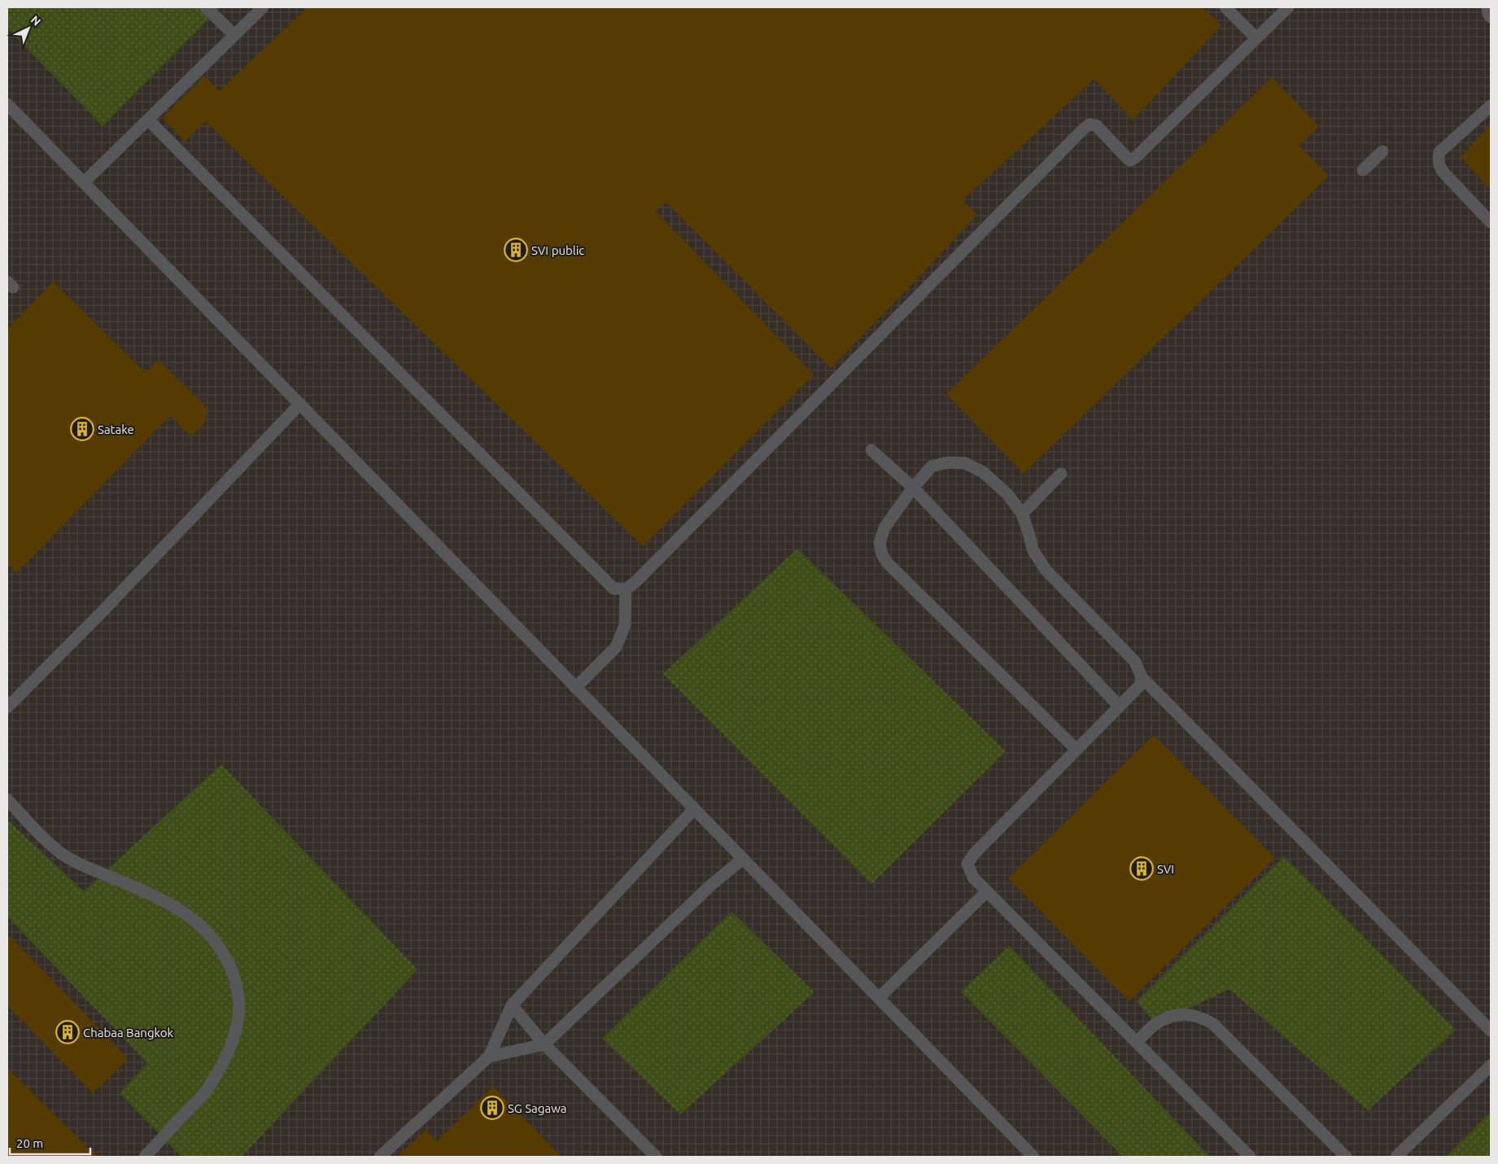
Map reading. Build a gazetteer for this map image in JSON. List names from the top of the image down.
{
  "places": {
    "building": [
      "SVI public",
      "Satake",
      "SVI",
      "Chabaa Bangkok",
      "SG Sagawa"
    ]
  },
  "scale_bar": "20 m",
  "north": "top right"
}
